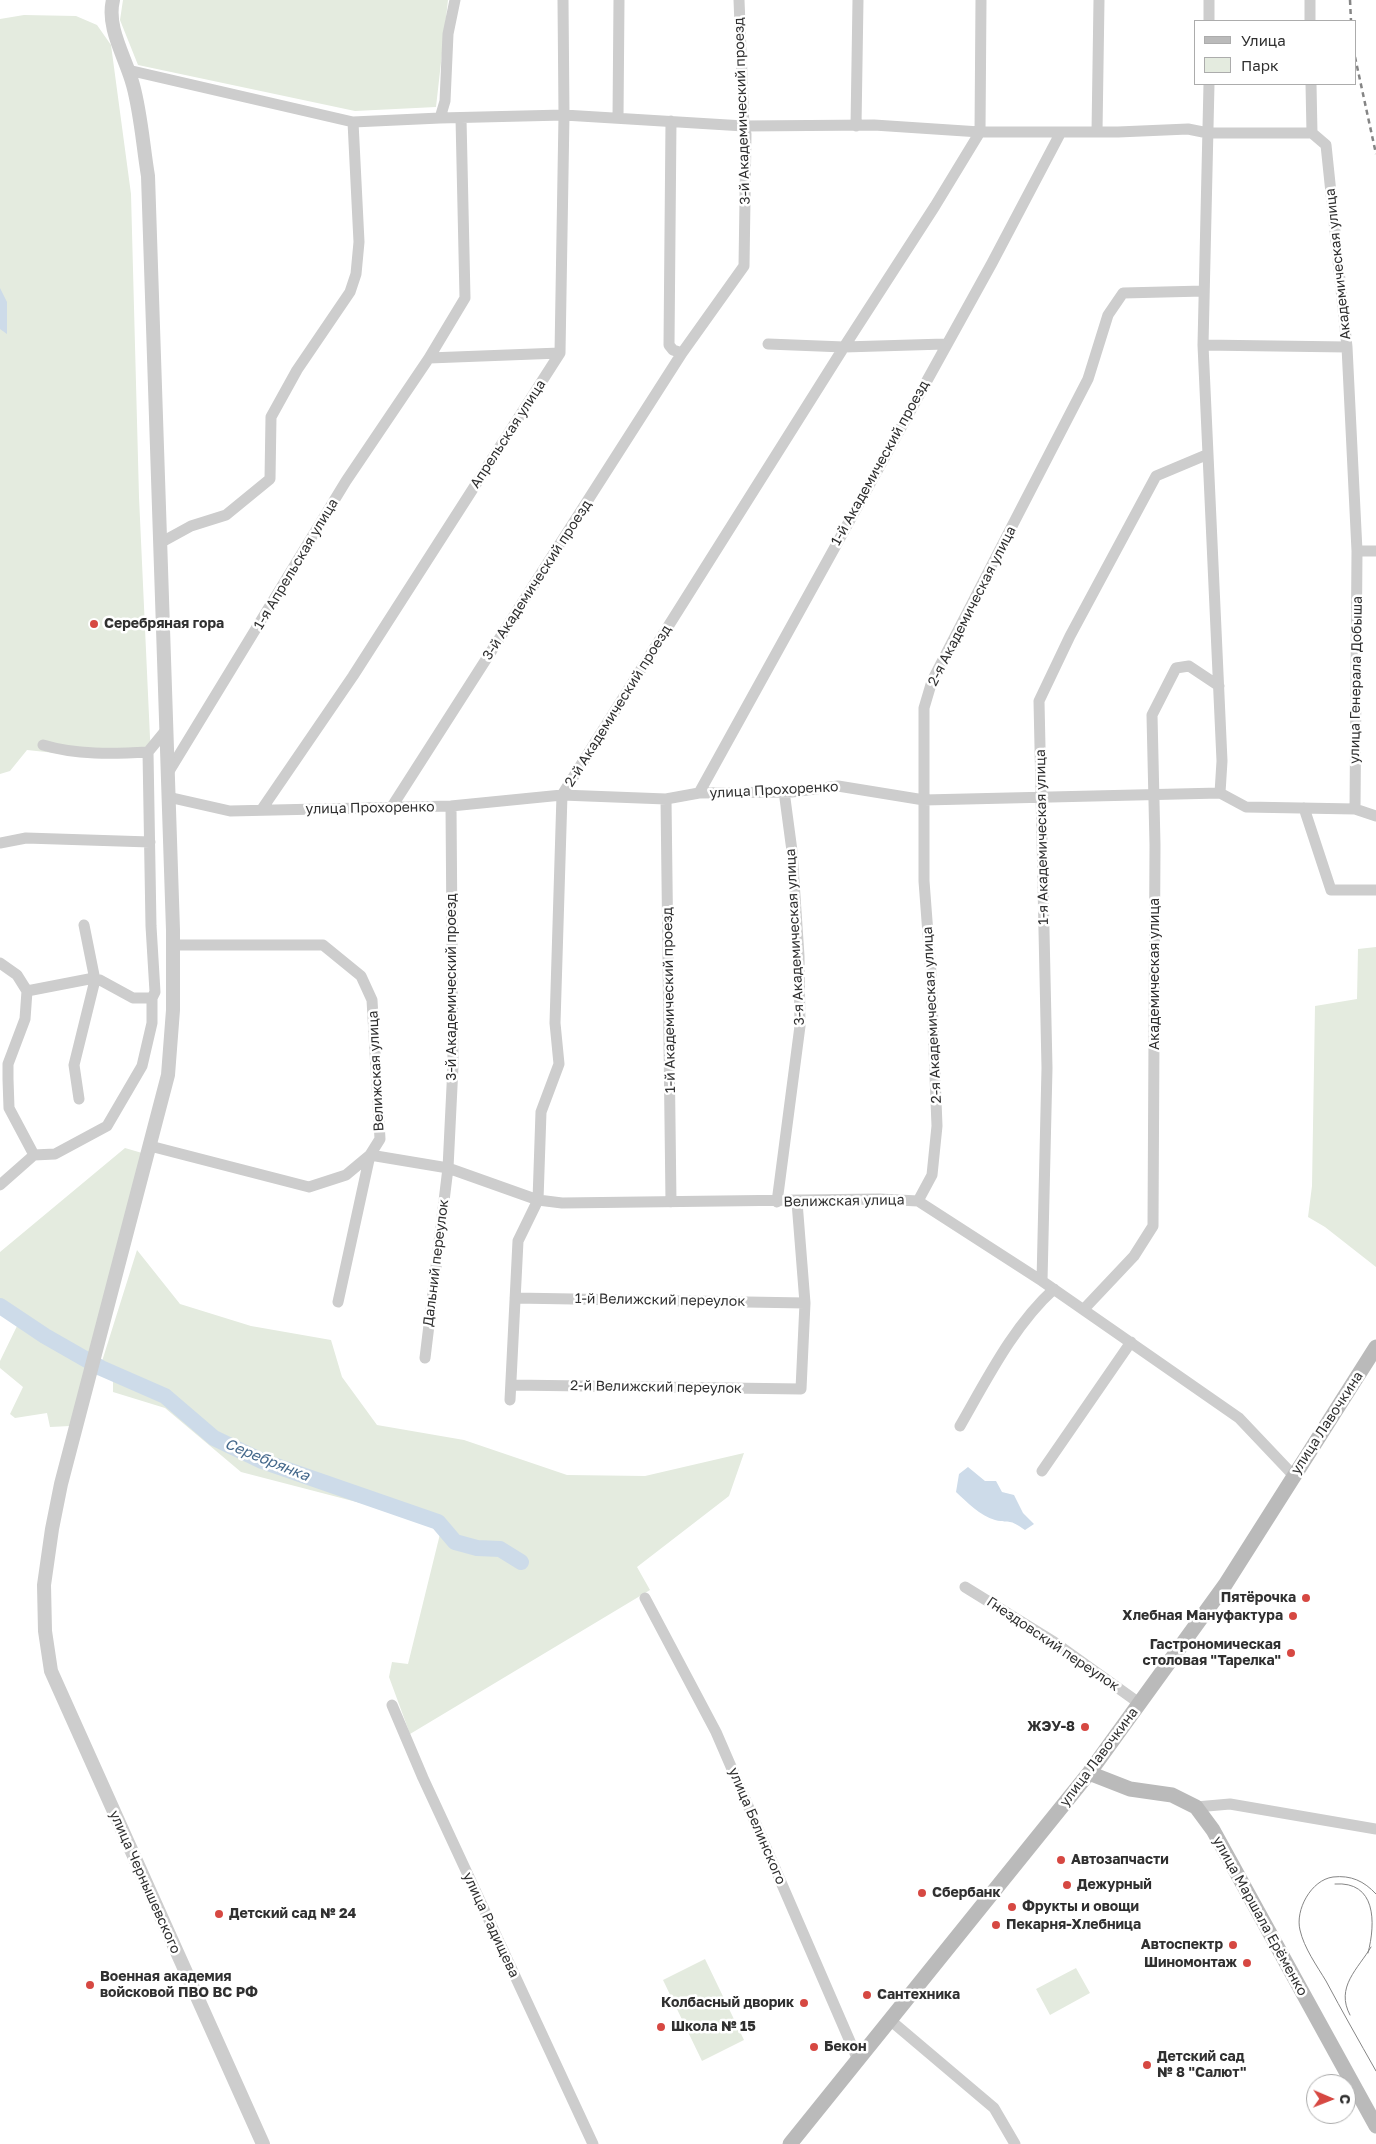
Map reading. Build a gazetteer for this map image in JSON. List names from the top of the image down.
{
  "streets": {
    "main road": ["улица Лавочкина", "улица Маршала Ерёменко"],
    "street": [
      "3-й Академический проезд",
      "Академическая улица",
      "Апрельская улица",
      "1-й Академический проезд",
      "1-я Апрельская улица",
      "2-я Академическая улица",
      "улица Генерала Добыша",
      "2-й Академический проезд",
      "улица Прохоренко",
      "1-я Академическая улица",
      "3-я Академическая улица",
      "Велижская улица",
      "Дальний переулок",
      "1-й Велижский переулок",
      "2-й Велижский переулок",
      "Гнездовский переулок",
      "улица Белинского",
      "улица Чернышевского",
      "улица Радищева"
    ]
  },
  "crossings": [
    ["3-й Академический проезд", "улица Прохоренко"],
    ["3-й Академический проезд", "Велижская улица"],
    ["3-й Академический проезд", "Дальний переулок"],
    ["Академическая улица", "улица Генерала Добыша"],
    ["Академическая улица", "улица Прохоренко"],
    ["Академическая улица", "Велижская улица"],
    ["Апрельская улица", "улица Прохоренко"],
    ["1-й Академический проезд", "улица Прохоренко"],
    ["1-й Академический проезд", "Велижская улица"],
    ["1-я Апрельская улица", "улица Чернышевского"],
    ["2-я Академическая улица", "улица Прохоренко"],
    ["2-я Академическая улица", "Велижская улица"],
    ["улица Генерала Добыша", "улица Прохоренко"],
    ["2-й Академический проезд", "улица Прохоренко"],
    ["2-й Академический проезд", "Велижская улица"],
    ["улица Прохоренко", "1-я Академическая улица"],
    ["улица Прохоренко", "3-я Академическая улица"],
    ["улица Прохоренко", "улица Чернышевского"],
    ["1-я Академическая улица", "Велижская улица"],
    ["3-я Академическая улица", "Велижская улица"],
    ["Велижская улица", "Дальний переулок"],
    ["Велижская улица", "улица Лавочкина"],
    ["Велижская улица", "улица Чернышевского"],
    ["1-й Велижский переулок", "2-й Велижский переулок"],
    ["улица Лавочкина", "Гнездовский переулок"],
    ["улица Лавочкина", "улица Белинского"]
  ],
  "water": ["Серебрянка"],
  "places": [
    "Серебряная гора",
    "Пятёрочка",
    "Хлебная Мануфактура",
    "Гастрономическая столовая \"Тарелка\"",
    "ЖЭУ-8",
    "Автозапчасти",
    "Дежурный",
    "Сбербанк",
    "Фрукты и овощи",
    "Детский сад № 24",
    "Пекарня-Хлебница",
    "Автоспектр",
    "Шиномонтаж",
    "Военная академия войсковой ПВО ВС РФ",
    "Сантехника",
    "Колбасный дворик",
    "Школа № 15",
    "Бекон",
    "Детский сад № 8 \"Салют\""
  ],
  "legend": ["Улица", "Парк"],
  "north": "right"
}
